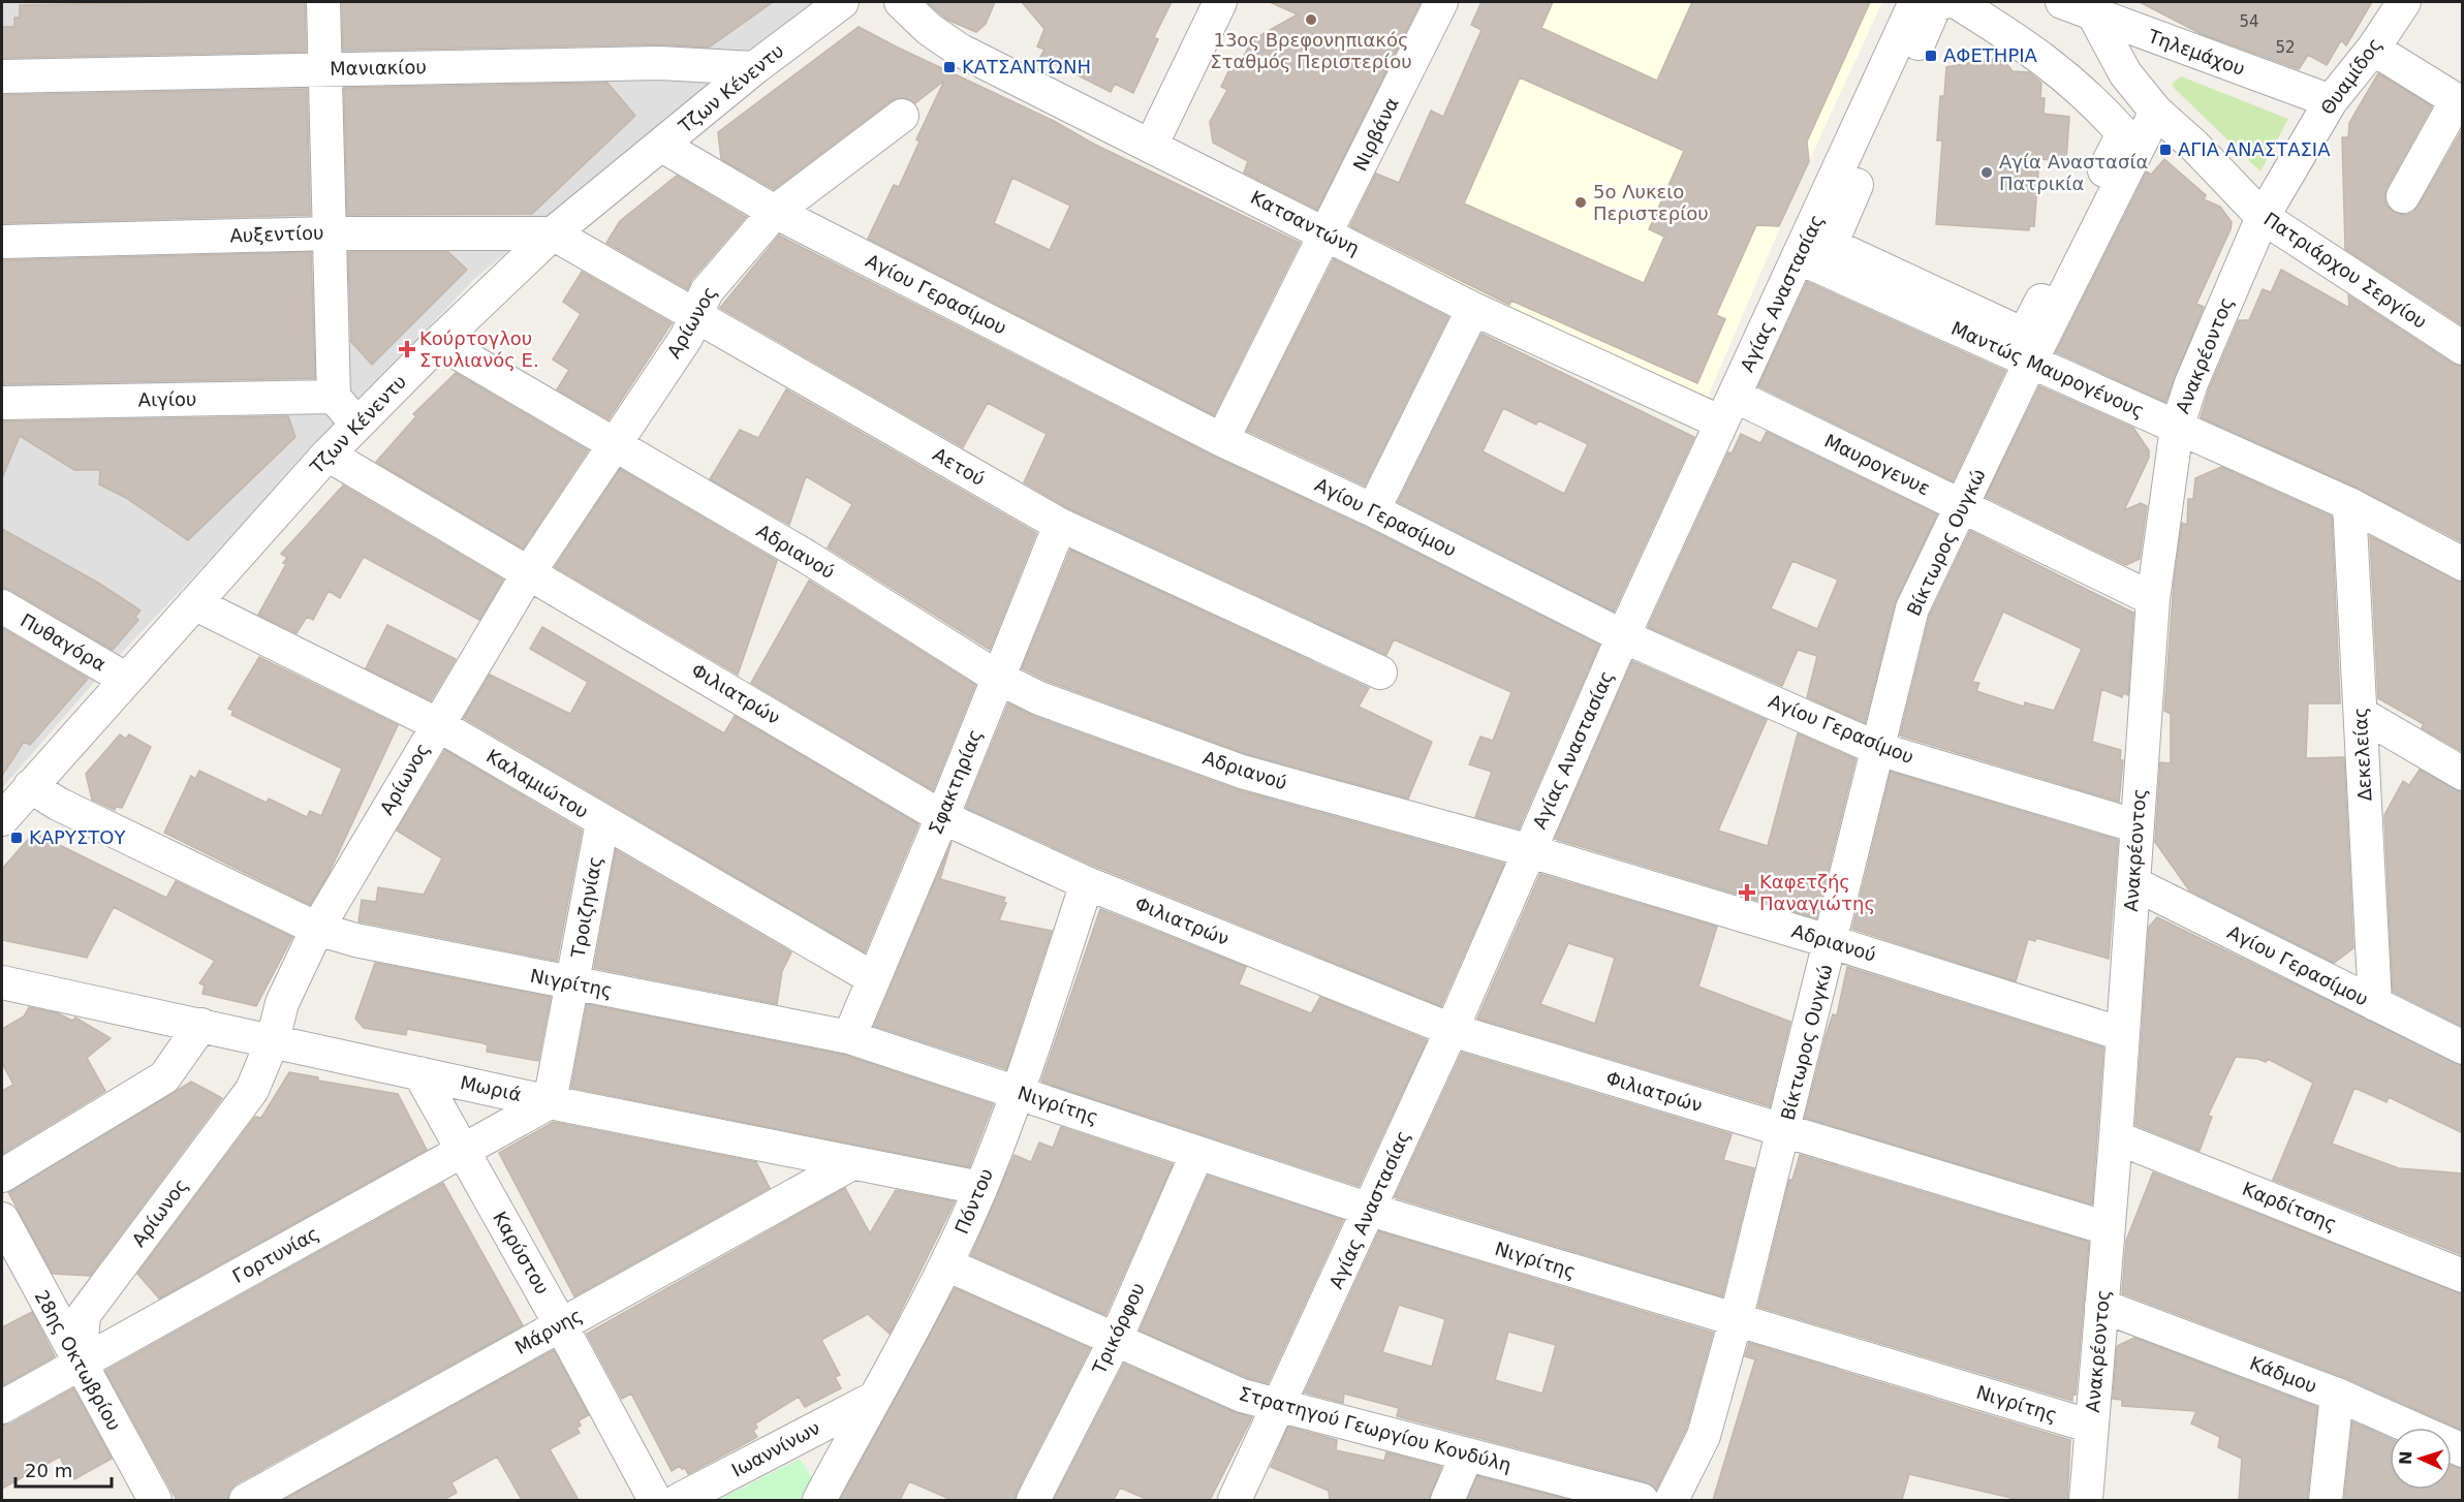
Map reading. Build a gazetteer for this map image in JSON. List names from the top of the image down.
{
  "streets": {
    "street": [
      "Τηλεμάχου",
      "Μανιακίου",
      "Θυαμίδος",
      "Τζων Κένεντυ",
      "Νιρβάνα",
      "Κατσαντώνη",
      "Αυξεντίου",
      "Πατριάρχου Σεργίου",
      "Αγίας Αναστασίας",
      "Αγίου Γερασίμου",
      "Αρίωνος",
      "Ανακρέοντος",
      "Μαντώς Μαυρογένους",
      "Αιγίου",
      "Μαυρογενυε",
      "Αετού",
      "Βίκτωρος Ουγκώ",
      "Αδριανού",
      "Πυθαγόρα",
      "Φιλιατρών",
      "Δεκελείας",
      "Σφακτηρίας",
      "Καλαμιώτου",
      "Τροιζηνίας",
      "Νιγρίτης",
      "Μωριά",
      "Πόντου",
      "Καρδίτσης",
      "Καρύστου",
      "Γορτυνίας",
      "Τρικόρφου",
      "Μάρνης",
      "28ης Οκτωβρίου",
      "Κάδμου",
      "Στρατηγού Γεωργίου Κονδύλη",
      "Ιωαννίνων"
    ]
  },
  "crossings": [
    ["Τηλεμάχου", "Θυαμίδος"],
    ["Τηλεμάχου", "Πατριάρχου Σεργίου"],
    ["Μανιακίου", "Τζων Κένεντυ"],
    ["Θυαμίδος", "Πατριάρχου Σεργίου"],
    ["Θυαμίδος", "Ανακρέοντος"],
    ["Τζων Κένεντυ", "Αυξεντίου"],
    ["Τζων Κένεντυ", "Αγίου Γερασίμου"],
    ["Τζων Κένεντυ", "Αετού"],
    ["Τζων Κένεντυ", "Αδριανού"],
    ["Τζων Κένεντυ", "Πυθαγόρα"],
    ["Τζων Κένεντυ", "Φιλιατρών"],
    ["Τζων Κένεντυ", "Καλαμιώτου"],
    ["Τζων Κένεντυ", "Νιγρίτης"],
    ["Νιρβάνα", "Κατσαντώνη"],
    ["Νιρβάνα", "Αγίου Γερασίμου"],
    ["Κατσαντώνη", "Αγίας Αναστασίας"],
    ["Κατσαντώνη", "Μαυρογενυε"],
    ["Αυξεντίου", "Αετού"],
    ["Πατριάρχου Σεργίου", "Ανακρέοντος"],
    ["Πατριάρχου Σεργίου", "Βίκτωρος Ουγκώ"],
    ["Αγίας Αναστασίας", "Αγίου Γερασίμου"],
    ["Αγίας Αναστασίας", "Μαντώς Μαυρογένους"],
    ["Αγίας Αναστασίας", "Μαυρογενυε"],
    ["Αγίας Αναστασίας", "Αδριανού"],
    ["Αγίας Αναστασίας", "Φιλιατρών"],
    ["Αγίας Αναστασίας", "Νιγρίτης"],
    ["Αγίας Αναστασίας", "Στρατηγού Γεωργίου Κονδύλη"],
    ["Αγίου Γερασίμου", "Αρίωνος"],
    ["Αγίου Γερασίμου", "Ανακρέοντος"],
    ["Αγίου Γερασίμου", "Βίκτωρος Ουγκώ"],
    ["Αγίου Γερασίμου", "Δεκελείας"],
    ["Αρίωνος", "Αετού"],
    ["Αρίωνος", "Αδριανού"],
    ["Αρίωνος", "Φιλιατρών"],
    ["Αρίωνος", "Καλαμιώτου"],
    ["Αρίωνος", "Νιγρίτης"],
    ["Αρίωνος", "Μωριά"],
    ["Αρίωνος", "Γορτυνίας"],
    ["Αρίωνος", "28ης Οκτωβρίου"],
    ["Ανακρέοντος", "Μαντώς Μαυρογένους"],
    ["Ανακρέοντος", "Μαυρογενυε"],
    ["Ανακρέοντος", "Αδριανού"],
    ["Ανακρέοντος", "Φιλιατρών"],
    ["Ανακρέοντος", "Νιγρίτης"],
    ["Ανακρέοντος", "Καρδίτσης"],
    ["Ανακρέοντος", "Κάδμου"],
    ["Μαντώς Μαυρογένους", "Βίκτωρος Ουγκώ"],
    ["Μαντώς Μαυρογένους", "Δεκελείας"],
    ["Μαυρογενυε", "Βίκτωρος Ουγκώ"],
    ["Αετού", "Σφακτηρίας"],
    ["Βίκτωρος Ουγκώ", "Αδριανού"],
    ["Βίκτωρος Ουγκώ", "Φιλιατρών"],
    ["Βίκτωρος Ουγκώ", "Νιγρίτης"],
    ["Αδριανού", "Σφακτηρίας"],
    ["Φιλιατρών", "Σφακτηρίας"],
    ["Φιλιατρών", "Πόντου"],
    ["Σφακτηρίας", "Καλαμιώτου"],
    ["Σφακτηρίας", "Νιγρίτης"],
    ["Καλαμιώτου", "Τροιζηνίας"],
    ["Τροιζηνίας", "Νιγρίτης"],
    ["Τροιζηνίας", "Μωριά"],
    ["Τροιζηνίας", "Γορτυνίας"],
    ["Νιγρίτης", "Πόντου"],
    ["Νιγρίτης", "Τρικόρφου"],
    ["Μωριά", "Πόντου"],
    ["Μωριά", "Καρύστου"],
    ["Μωριά", "Γορτυνίας"],
    ["Μωριά", "Μάρνης"],
    ["Πόντου", "Στρατηγού Γεωργίου Κονδύλη"],
    ["Πόντου", "Ιωαννίνων"],
    ["Καρύστου", "Γορτυνίας"],
    ["Καρύστου", "Μάρνης"],
    ["Γορτυνίας", "28ης Οκτωβρίου"],
    ["Τρικόρφου", "Στρατηγού Γεωργίου Κονδύλη"]
  ],
  "places": {
    "other": ["13ος Βρεφονηπιακός Σταθμός Περιστερίου", "Αγία Αναστασία Πατρικία", "5ο Λυκειο Περιστερίου"],
    "transit": [
      "ΑΦΕΤΗΡΙΑ",
      "ΚΑΤΣΑΝΤΏΝΗ",
      "ΑΓΙΑ ΑΝΑΣΤΑΣΙΑ",
      "ΚΑΡΥΣΤΟΥ"
    ],
    "health": ["Κούρτογλου Στυλιανός Ε.", "Καφετζής Παναγιώτης"]
  },
  "house_numbers": ["54", "52"],
  "scale_bar": "20 m",
  "north": "left"
}
